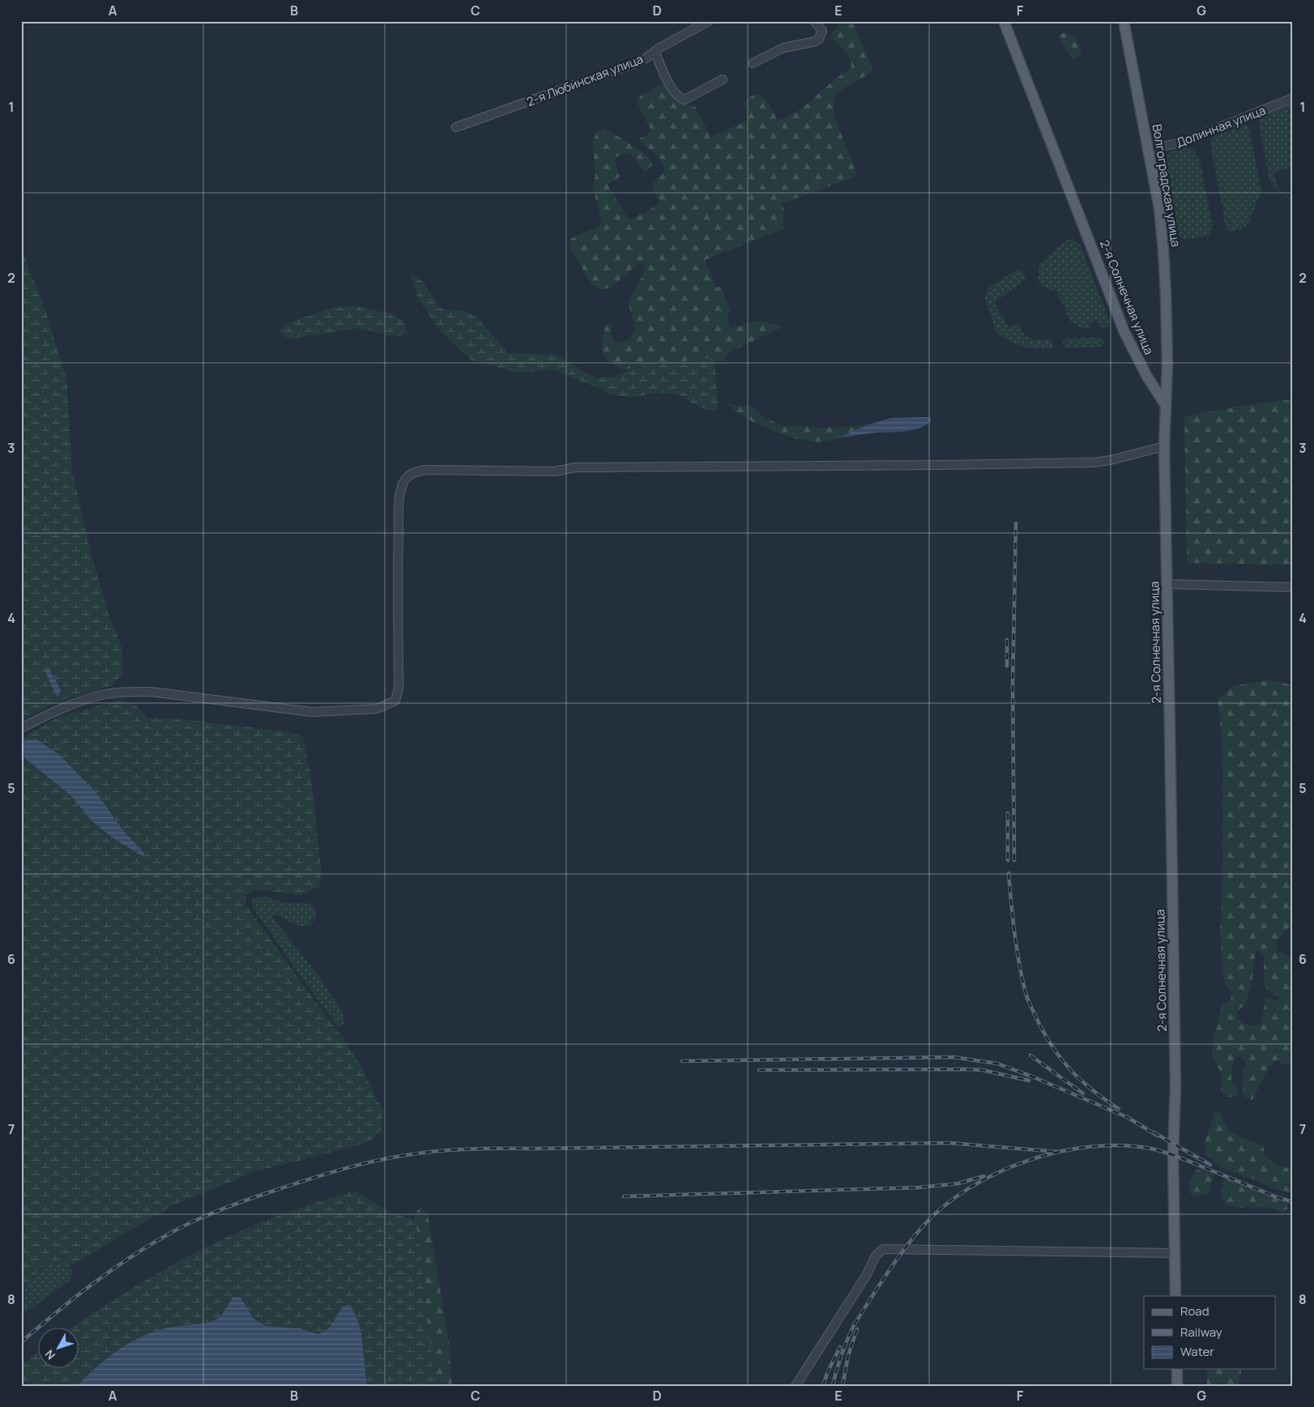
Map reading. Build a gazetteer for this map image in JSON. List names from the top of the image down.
{
  "streets": {
    "main road": ["Волгоградская улица", "2-я Солнечная улица"],
    "street": ["2-я Любинская улица", "Долинная улица"]
  },
  "crossings": [
    ["Долинная улица", "Волгоградская улица"],
    ["Волгоградская улица", "2-я Солнечная улица"]
  ],
  "legend": ["Road", "Railway", "Water"],
  "north": "bottom left",
  "grid": {
    "columns": [
      "A",
      "B",
      "C",
      "D",
      "E",
      "F",
      "G"
    ],
    "rows": [
      "1",
      "2",
      "3",
      "4",
      "5",
      "6",
      "7",
      "8"
    ]
  }
}
